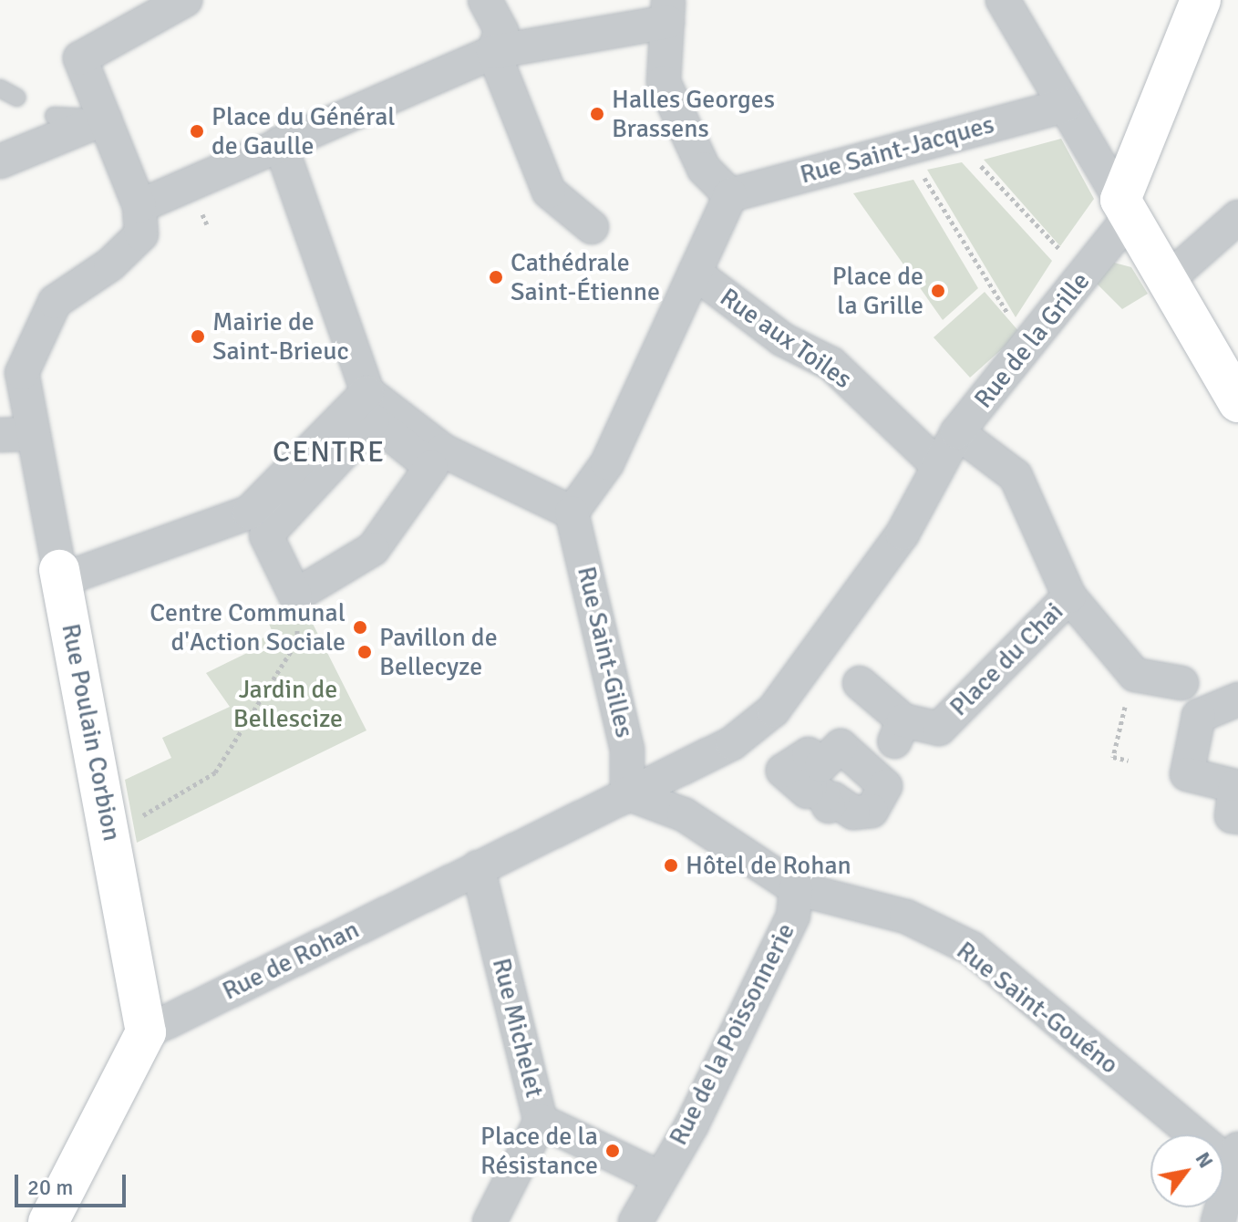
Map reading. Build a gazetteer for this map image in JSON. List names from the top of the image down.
{
  "streets": {
    "street": [
      "Rue Saint-Jacques",
      "Rue aux Toiles",
      "Rue de la Grille",
      "Rue Saint-Gilles",
      "Place du Chai",
      "Rue Poulain Corbion",
      "Rue de Rohan",
      "Rue Saint-Gouéno",
      "Rue Michelet",
      "Rue de la Poissonnerie"
    ]
  },
  "crossings": [
    ["Rue aux Toiles", "Rue de la Grille"],
    ["Rue de la Grille", "Rue Saint-Gilles"],
    ["Rue de la Grille", "Place du Chai"],
    ["Rue de la Grille", "Rue de Rohan"],
    ["Rue de la Grille", "Rue Saint-Gouéno"],
    ["Rue Saint-Gilles", "Rue de Rohan"],
    ["Rue Saint-Gilles", "Rue Saint-Gouéno"],
    ["Rue Poulain Corbion", "Rue de Rohan"],
    ["Rue de Rohan", "Rue Saint-Gouéno"],
    ["Rue de Rohan", "Rue Michelet"],
    ["Rue Saint-Gouéno", "Rue de la Poissonnerie"]
  ],
  "districts": ["CENTRE"],
  "parks": ["Jardin de Bellescize"],
  "places": [
    "Halles Georges Brassens",
    "Place du Général de Gaulle",
    "Cathédrale Saint-Étienne",
    "Place de la Grille",
    "Mairie de Saint-Brieuc",
    "Centre Communal d'Action Sociale",
    "Pavillon de Bellecyze",
    "Hôtel de Rohan",
    "Place de la Résistance"
  ],
  "scale_bar": "20 m",
  "north": "top right"
}
